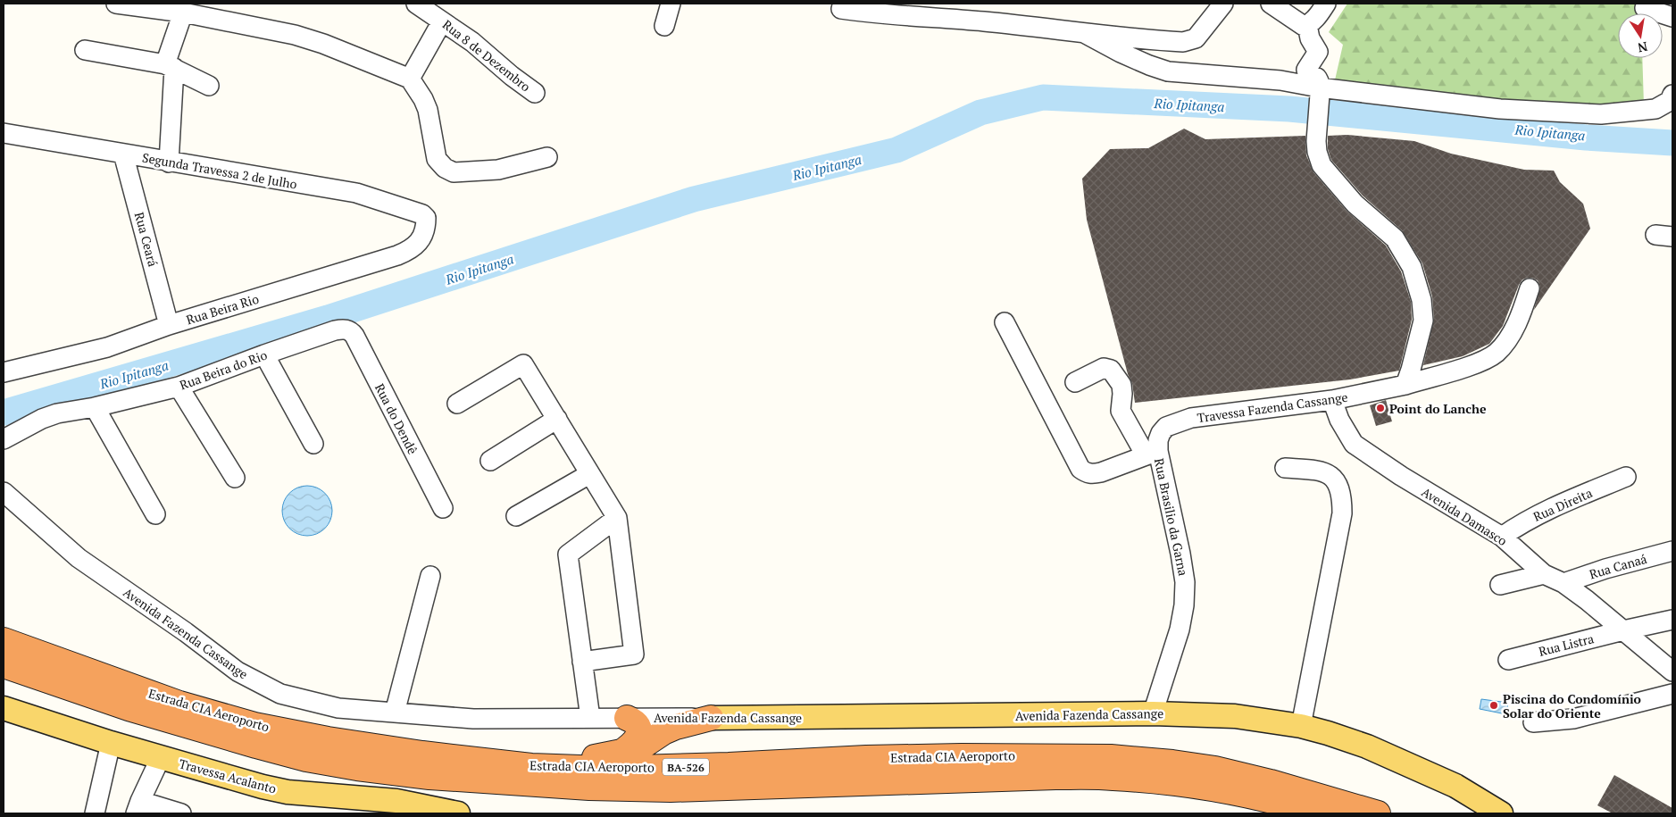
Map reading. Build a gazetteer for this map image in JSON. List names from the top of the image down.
{
  "streets": {
    "highway": ["Estrada CIA Aeroporto", "BA-526"],
    "main road": ["Avenida Fazenda Cassange", "Travessa Acalanto"],
    "street": [
      "Rua 8 de Dezembro",
      "Segunda Travessa 2 de Julho",
      "Rua Ceará",
      "Rua Beira Rio",
      "Rua Beira do Rio",
      "Travessa Fazenda Cassange",
      "Rua do Dendê",
      "Rua Direita",
      "Avenida Damasco",
      "Rua Brasilio da Garna",
      "Rua Canaá",
      "Rua Listra"
    ]
  },
  "crossings": [
    ["Segunda Travessa 2 de Julho", "Rua Ceará"],
    ["Segunda Travessa 2 de Julho", "Rua Beira Rio"],
    ["Rua Ceará", "Rua Beira Rio"],
    ["Rua Beira do Rio", "Rua do Dendê"],
    ["Travessa Fazenda Cassange", "Avenida Damasco"],
    ["Travessa Fazenda Cassange", "Rua Brasilio da Garna"],
    ["Rua Direita", "Avenida Damasco"],
    ["Avenida Damasco", "Rua Canaá"],
    ["Avenida Damasco", "Rua Listra"],
    ["Rua Brasilio da Garna", "Avenida Fazenda Cassange"]
  ],
  "water": ["Rio Ipitanga"],
  "places": ["Point do Lanche", "Piscina do Condomínio Solar do Oriente"],
  "north": "bottom"
}
